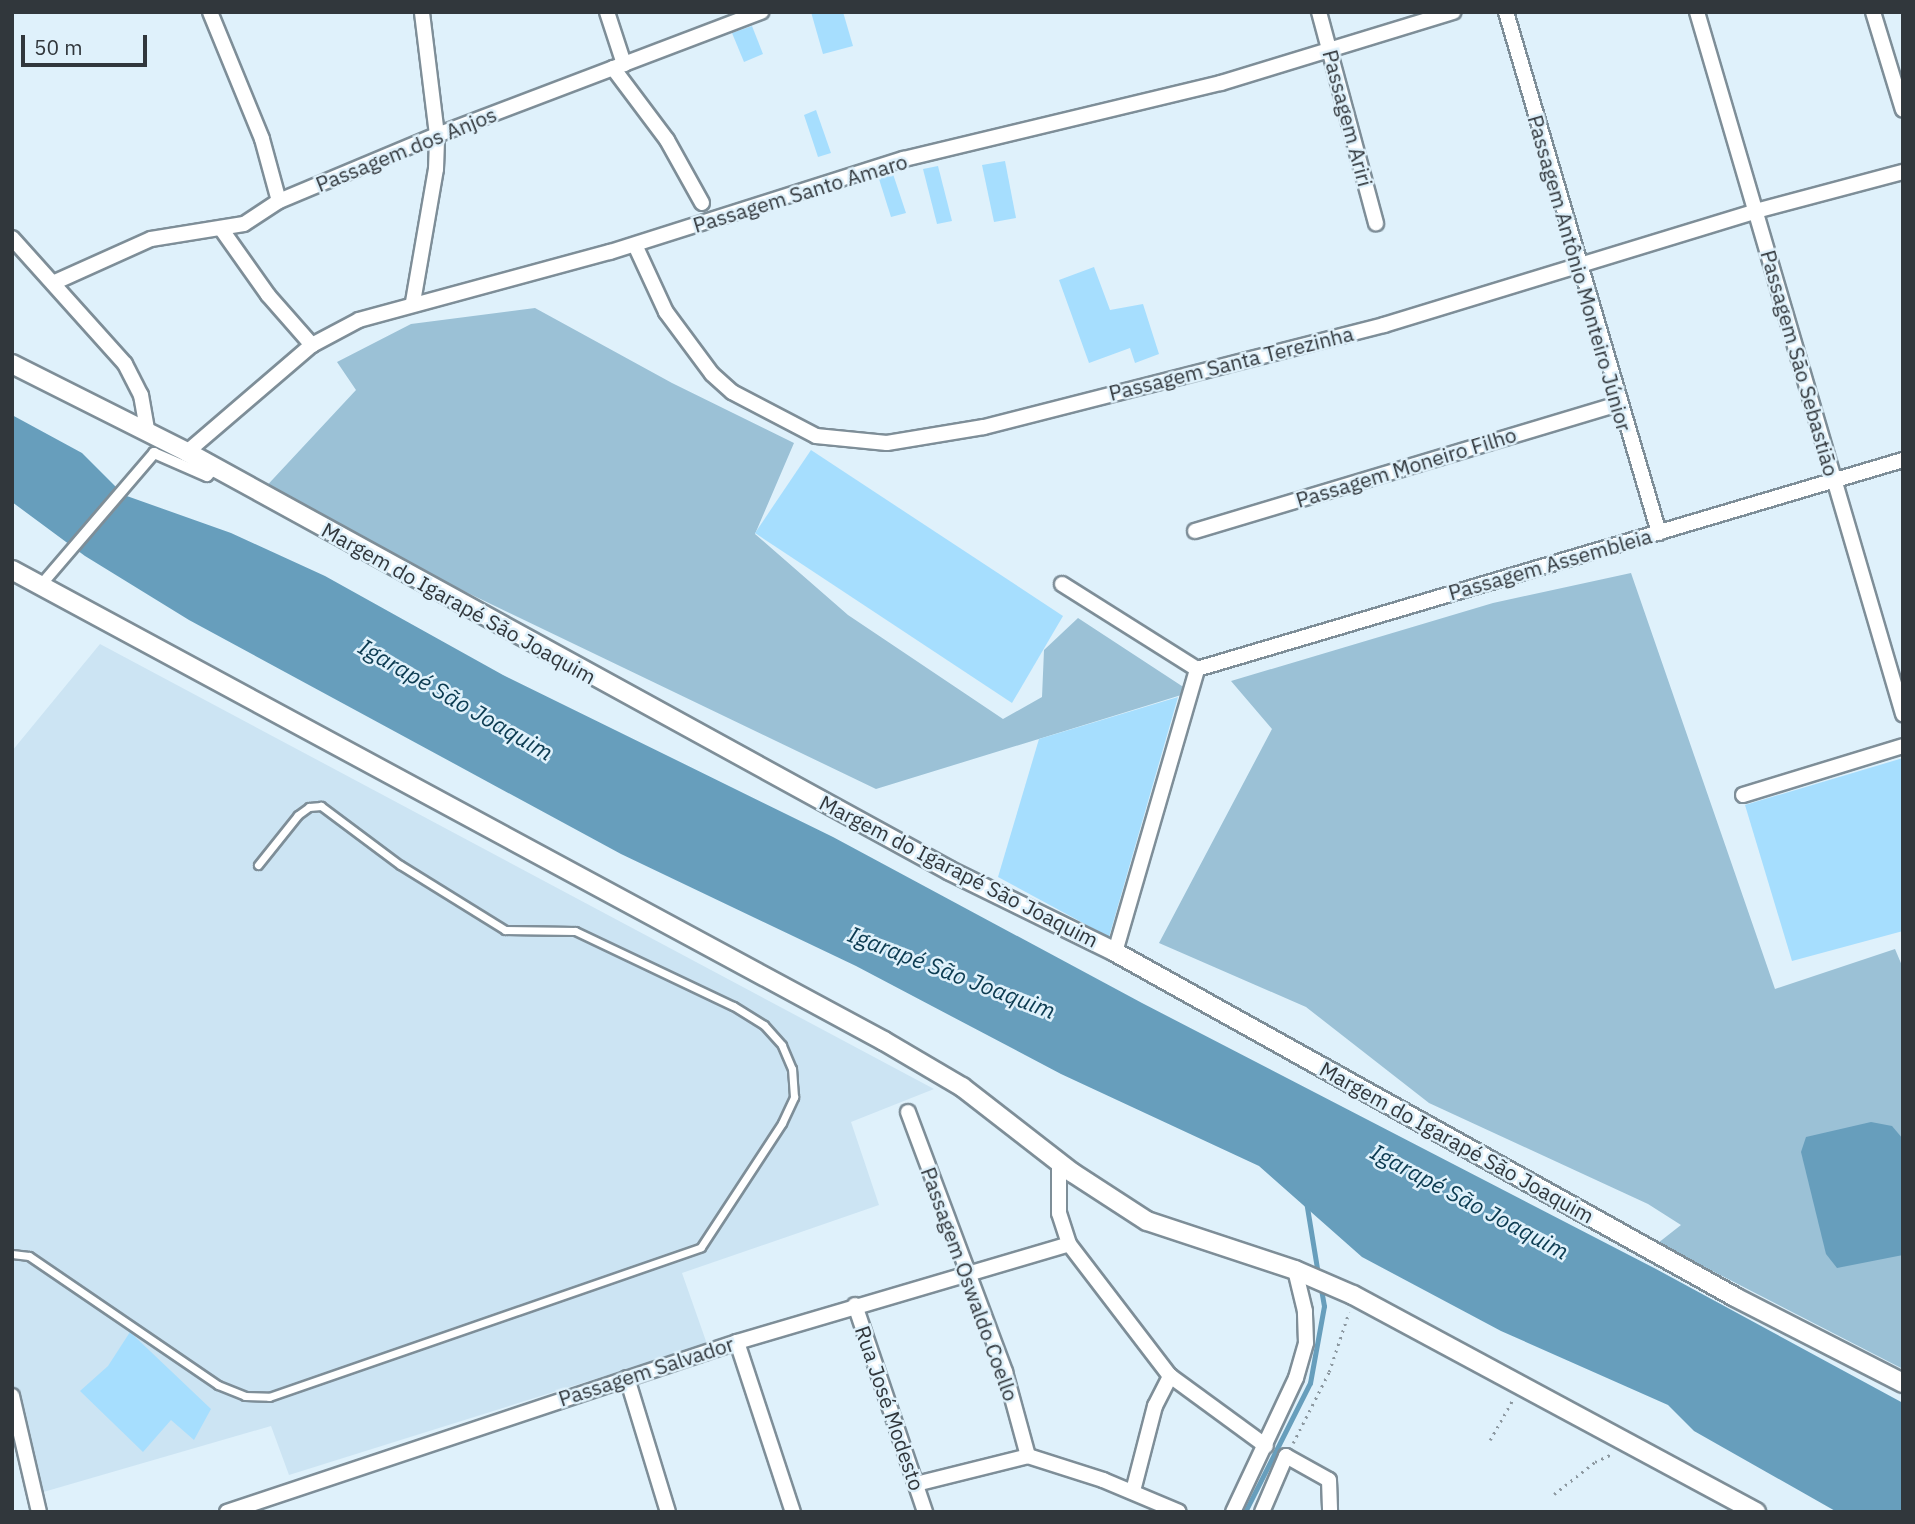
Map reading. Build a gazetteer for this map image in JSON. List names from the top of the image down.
{
  "streets": {
    "street": [
      "Passagem Ariri",
      "Passagem dos Anjos",
      "Passagem Santo Amaro",
      "Passagem Antônio Monteiro Júnior",
      "Passagem Santa Terezinha",
      "Passagem São Sebastião",
      "Passagem Moneiro Filho",
      "Passagem Assembleia",
      "Margem do Igarapé São Joaquim",
      "Passagem Oswaldo Coello",
      "Passagem Salvador",
      "Rua José Modesto"
    ]
  },
  "crossings": [
    ["Passagem Ariri", "Passagem Santo Amaro"],
    ["Passagem Santo Amaro", "Passagem Santa Terezinha"],
    ["Passagem Santo Amaro", "Margem do Igarapé São Joaquim"],
    ["Passagem Antônio Monteiro Júnior", "Passagem Santa Terezinha"],
    ["Passagem Antônio Monteiro Júnior", "Passagem Moneiro Filho"],
    ["Passagem Antônio Monteiro Júnior", "Passagem Assembleia"],
    ["Passagem Santa Terezinha", "Passagem São Sebastião"],
    ["Passagem São Sebastião", "Passagem Assembleia"],
    ["Passagem Oswaldo Coello", "Passagem Salvador"],
    ["Passagem Salvador", "Rua José Modesto"]
  ],
  "water": ["Igarapé São Joaquim"],
  "scale_bar": "50 m"
}
